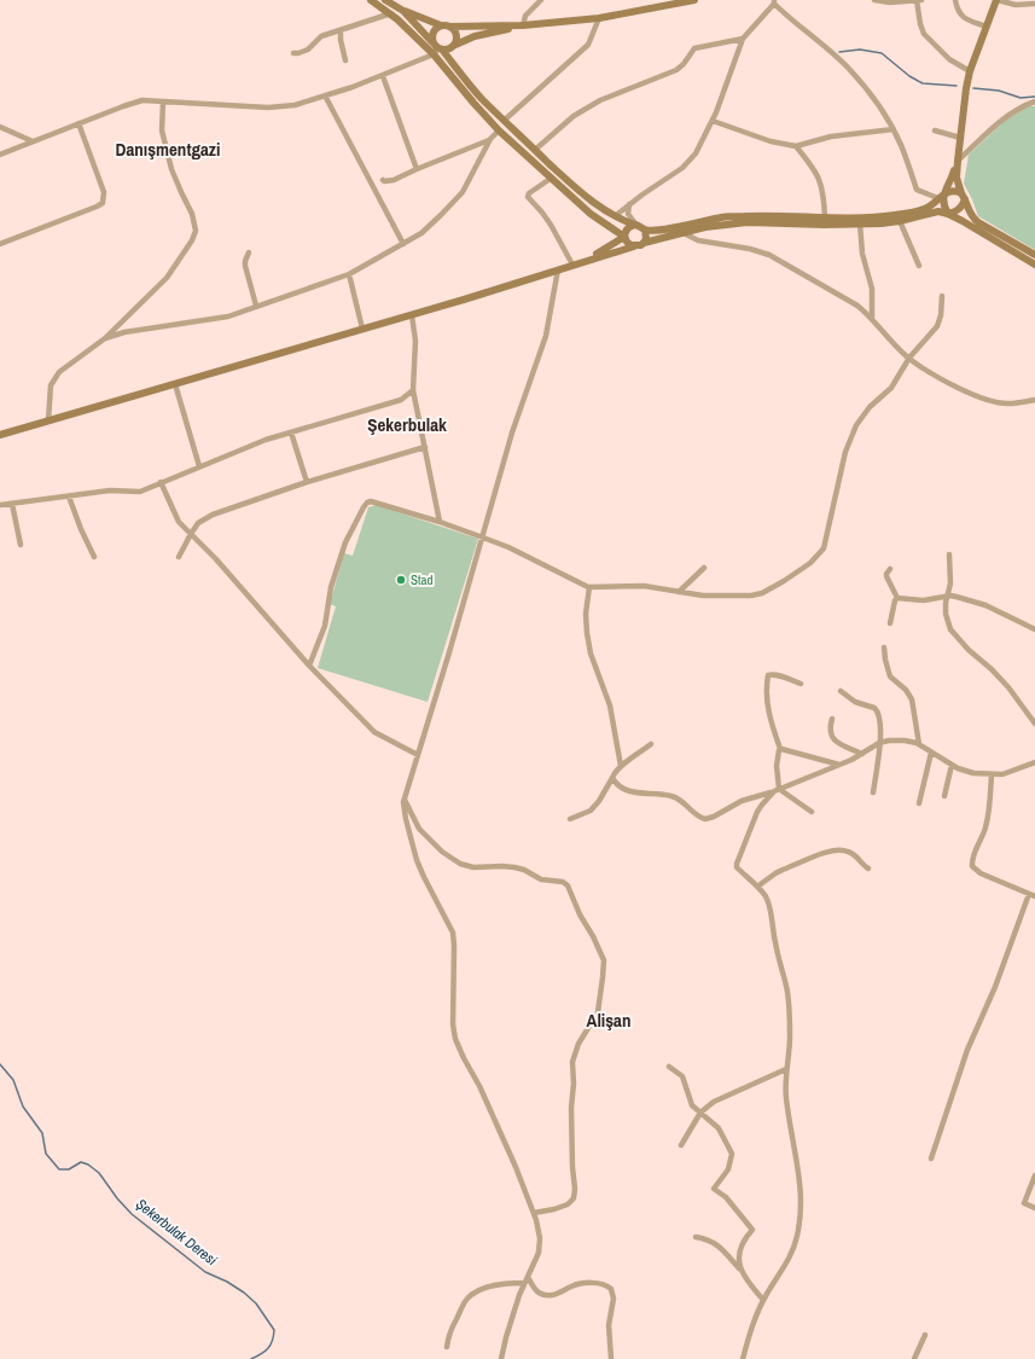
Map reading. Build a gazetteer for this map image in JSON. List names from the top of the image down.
{
  "districts": ["Danışmentgazi", "Şekerbulak", "Alişan"],
  "water": ["Şekerbulak Deresi"],
  "places": ["Stad"]
}
